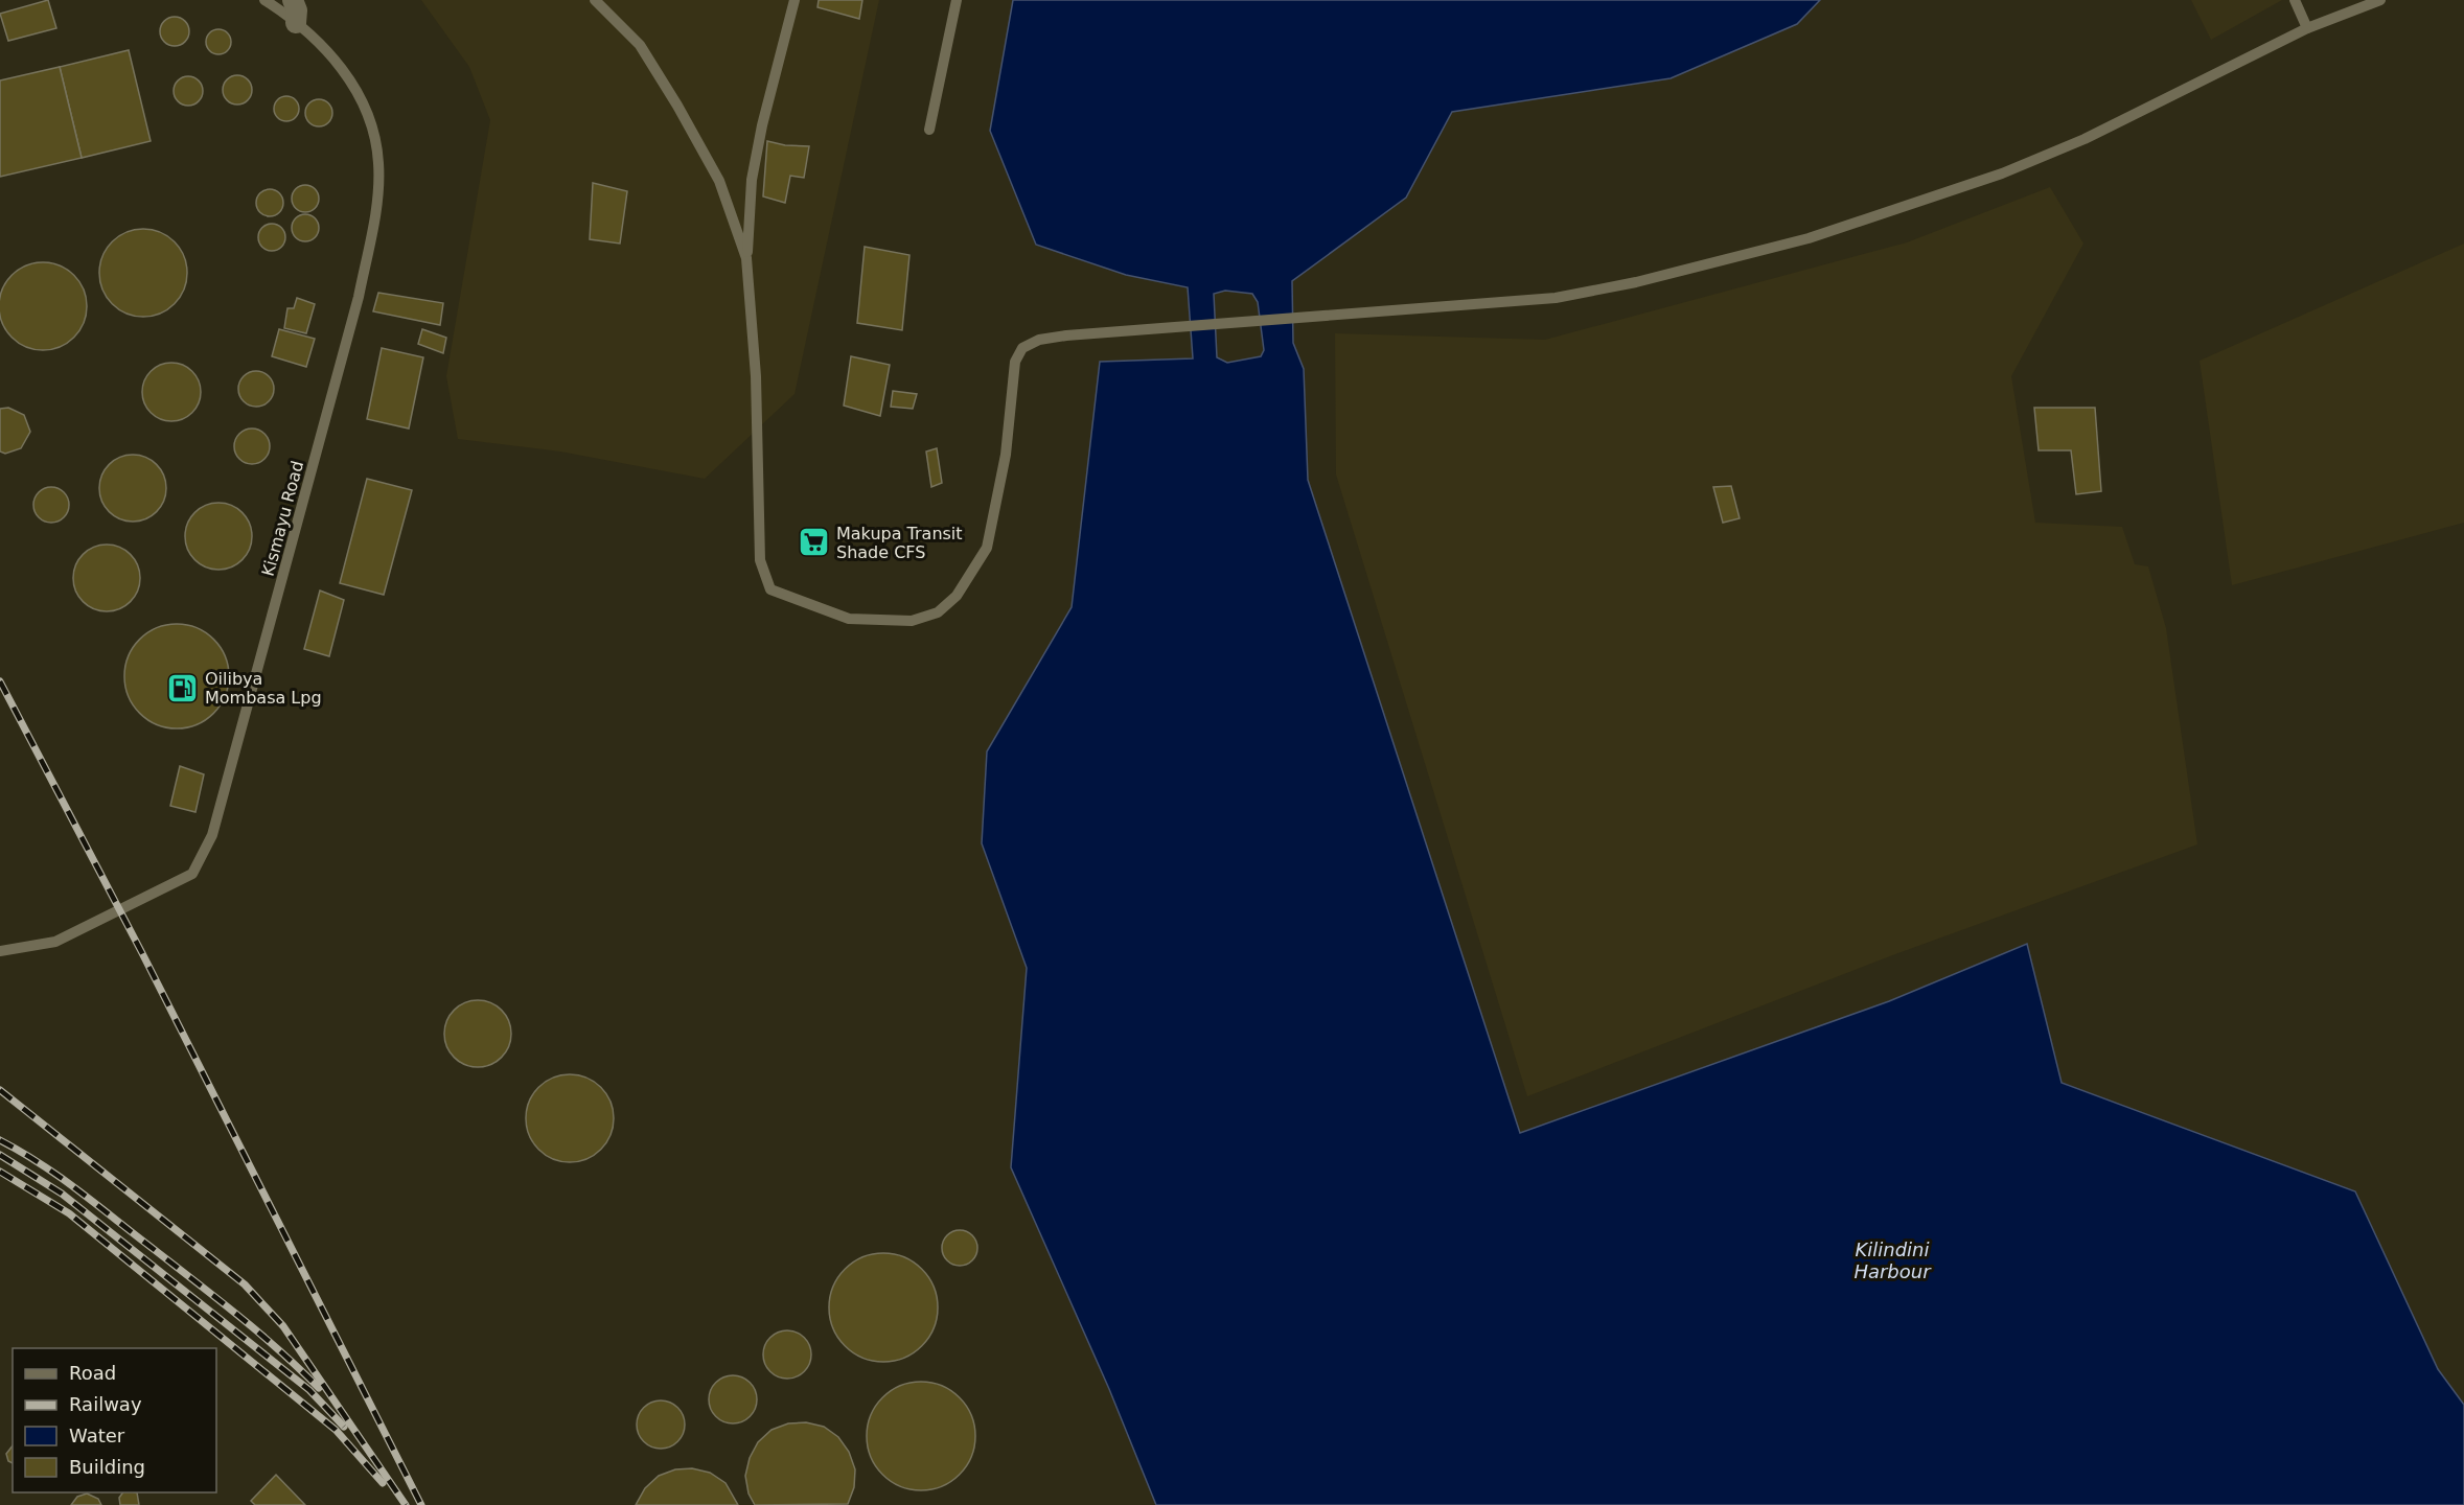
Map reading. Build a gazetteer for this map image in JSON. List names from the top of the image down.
{
  "streets": {
    "lane": ["Kismayu Road"]
  },
  "water": ["Kilindini Harbour"],
  "places": {
    "supermarket": ["Makupa Transit Shade CFS"],
    "fuel station": ["Oilibya Mombasa Lpg"]
  },
  "legend": [
    "Road",
    "Railway",
    "Water",
    "Building"
  ]
}
